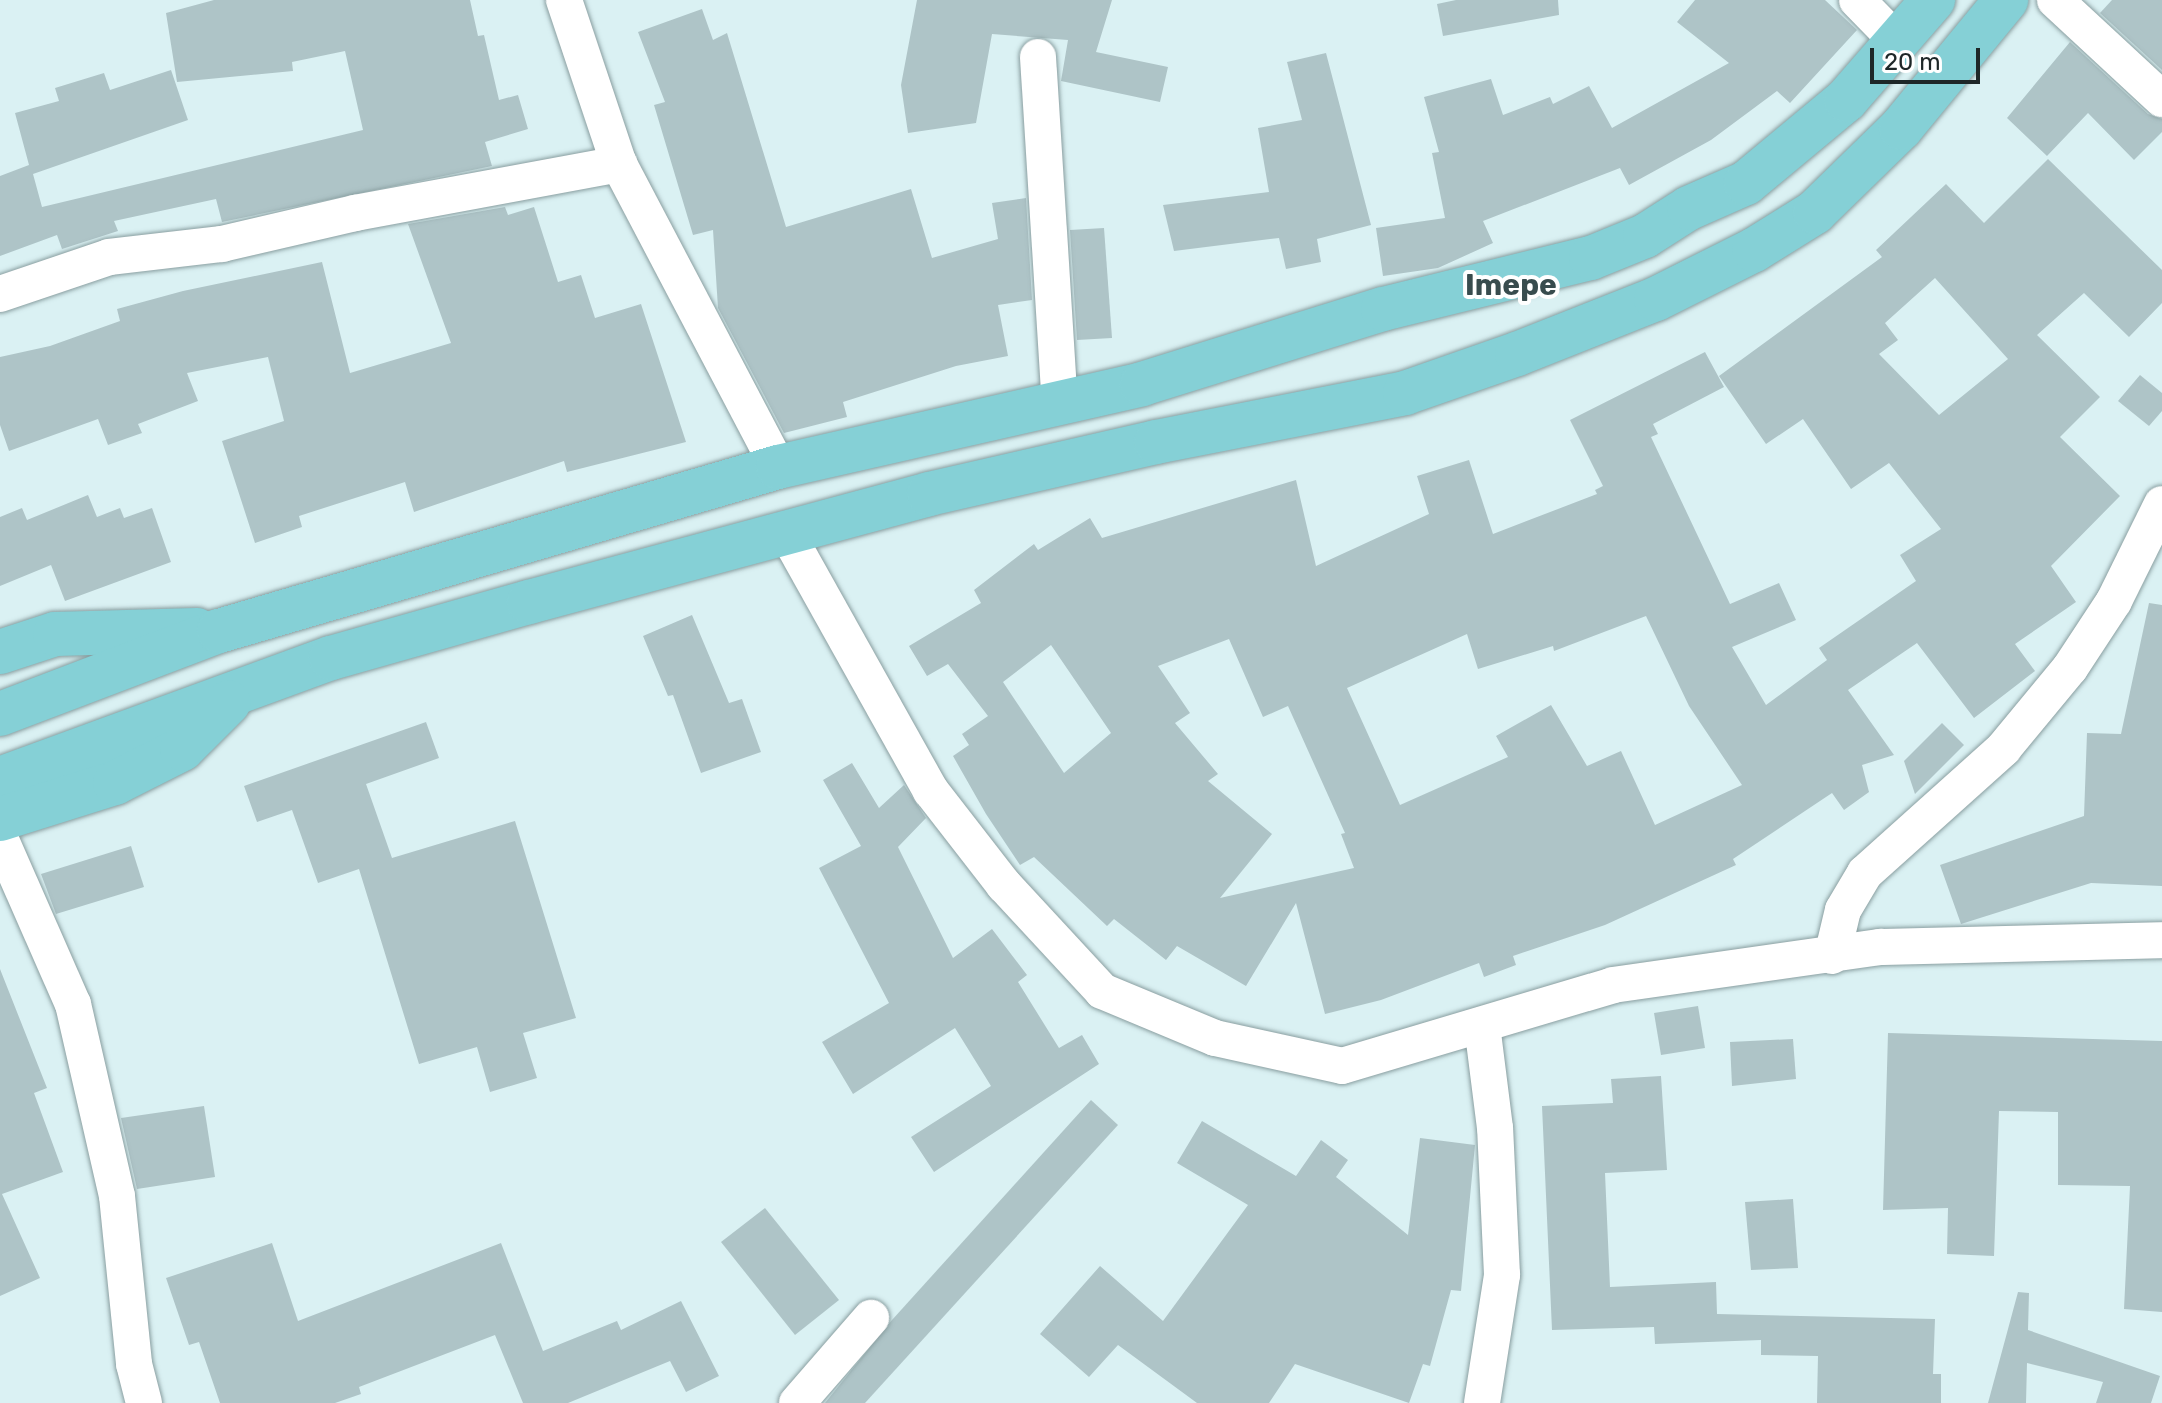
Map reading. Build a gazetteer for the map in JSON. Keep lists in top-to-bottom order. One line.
{"districts":["Imepe"],"scale_bar":"20 m"}
